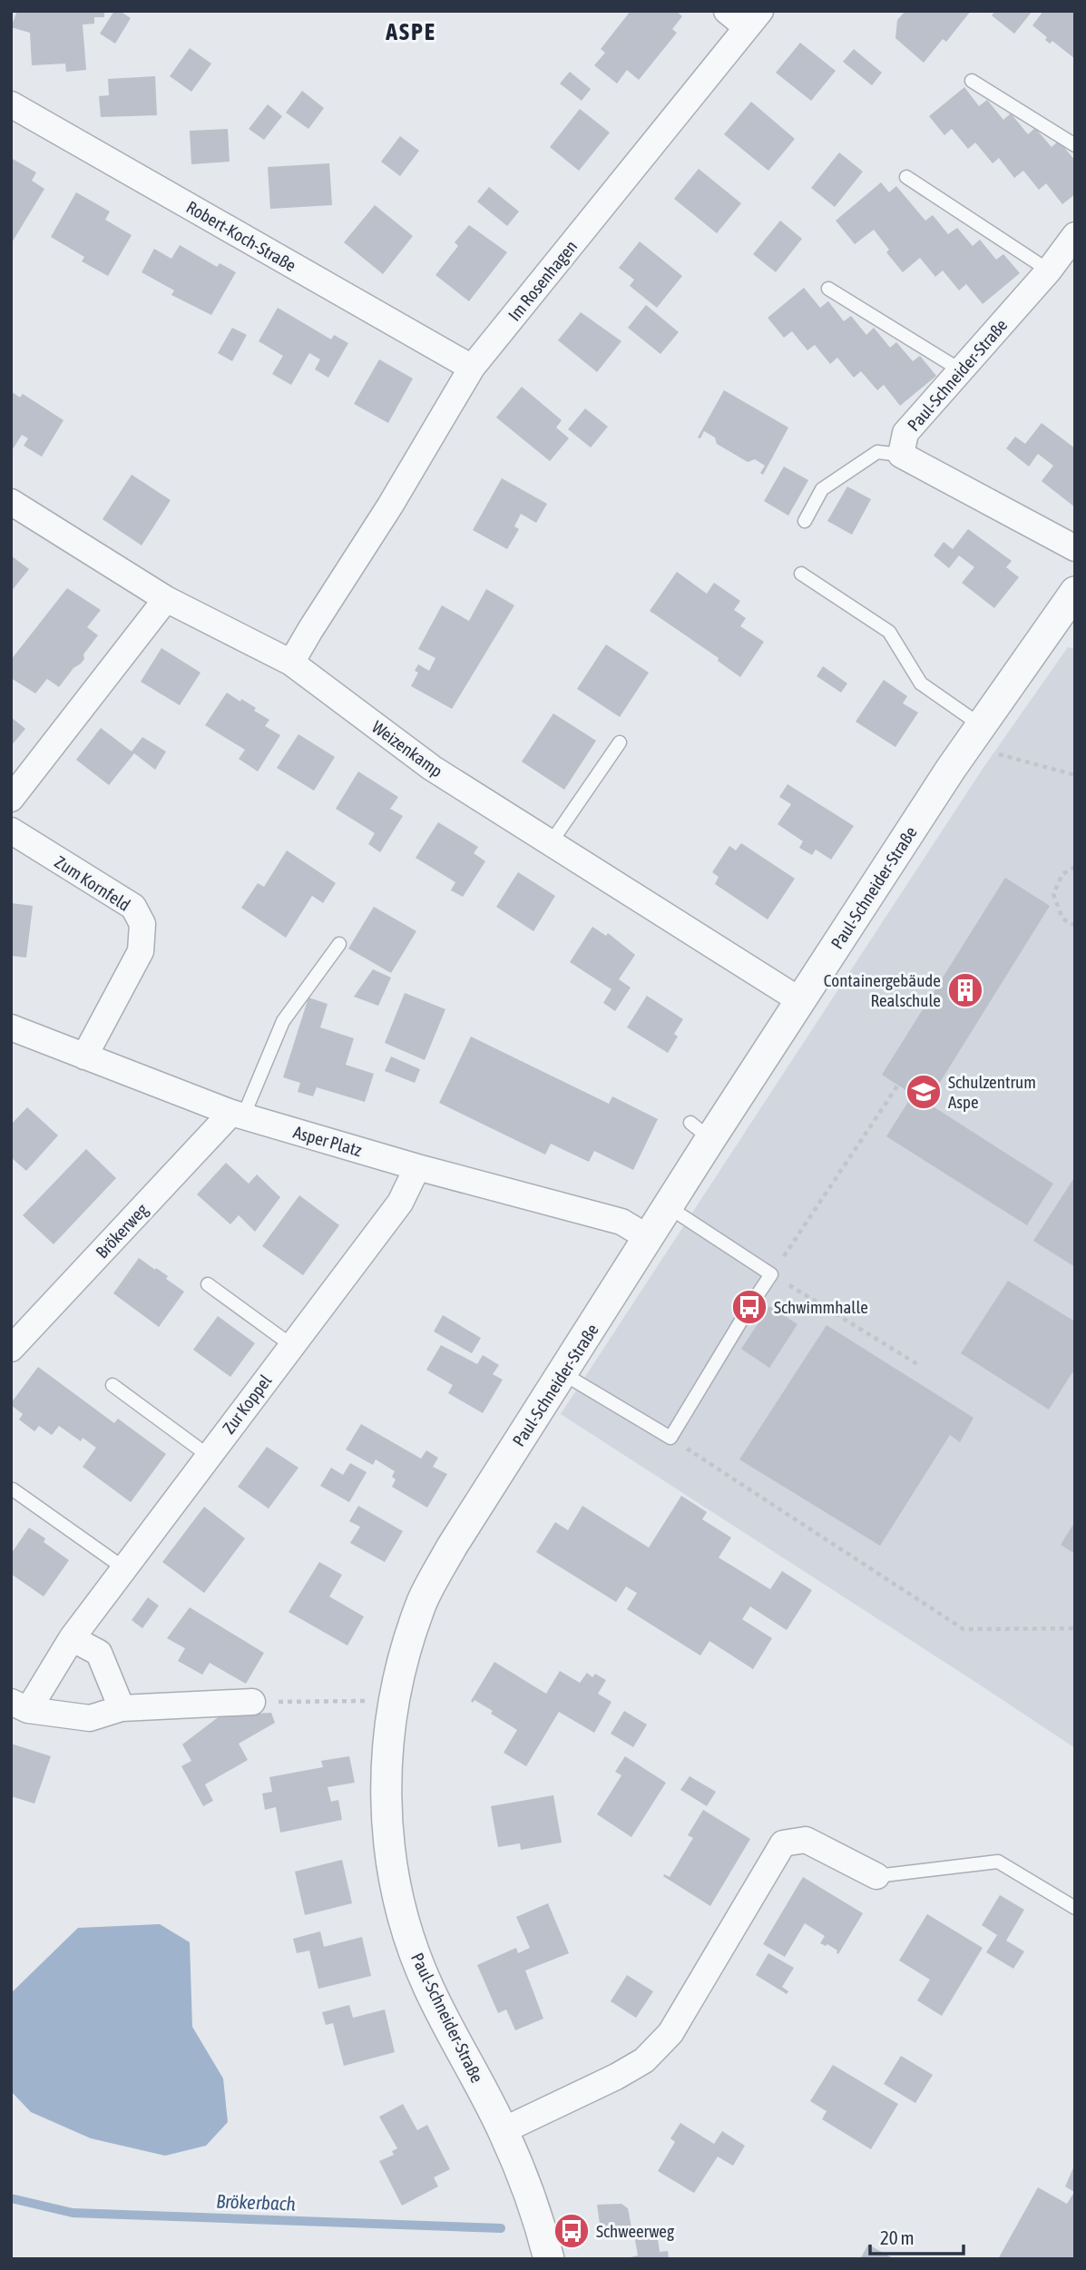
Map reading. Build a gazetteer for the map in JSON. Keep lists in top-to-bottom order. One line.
{"streets":{"street":["Robert-Koch-Straße","Im Rosenhagen","Paul-Schneider-Straße","Weizenkamp","Zum Kornfeld","Asper Platz","Brökerweg","Zur Koppel"]},"crossings":[["Robert-Koch-Straße","Im Rosenhagen"],["Im Rosenhagen","Weizenkamp"],["Paul-Schneider-Straße","Weizenkamp"],["Paul-Schneider-Straße","Asper Platz"],["Zum Kornfeld","Asper Platz"],["Asper Platz","Brökerweg"],["Asper Platz","Zur Koppel"]],"districts":["ASPE"],"water":["Brökerbach"],"places":{"building":["Containergebäude Realschule"],"school or university":["Schulzentrum Aspe"],"bus stop":["Schwimmhalle","Schweerweg"]},"scale_bar":"20 m"}
